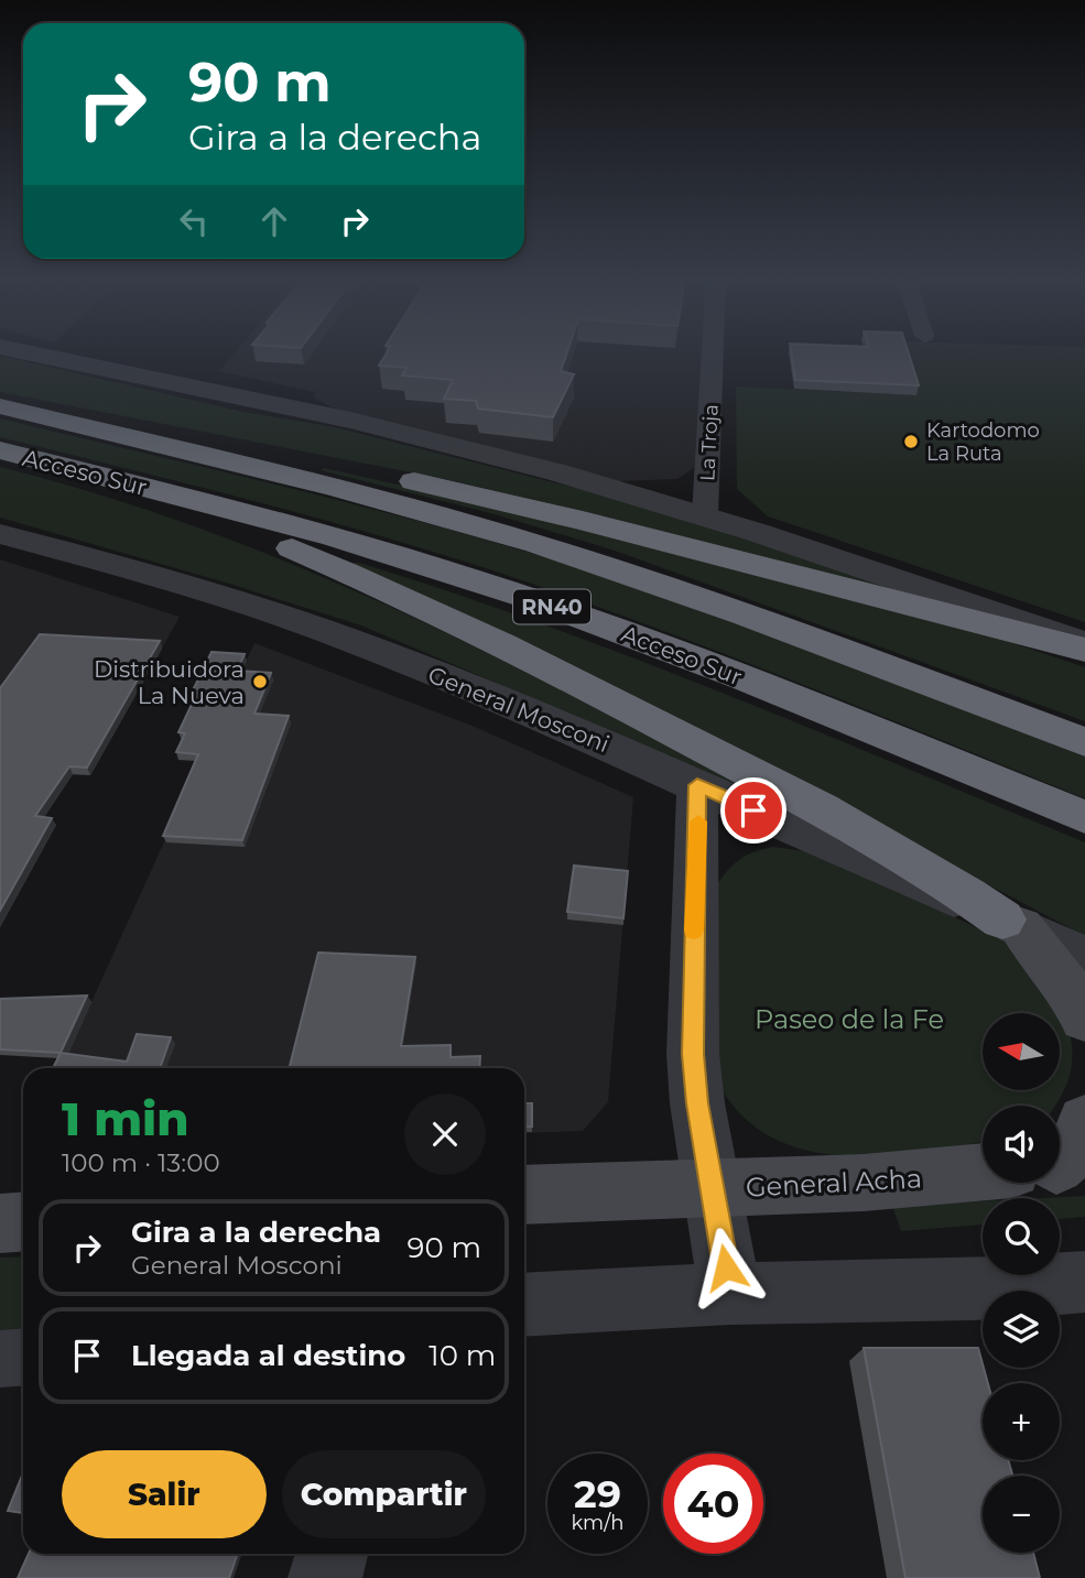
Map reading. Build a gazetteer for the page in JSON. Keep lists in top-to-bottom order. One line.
{"streets":{"highway":["Acceso Sur","RN40"],"main road":["General Acha"],"street":["La Troja","General Mosconi"]},"parks":["Paseo de la Fe"],"places":["Kartodomo La Ruta","Distribuidora La Nueva"],"north":"left","page":{"turn":["90 m","Gira a la derecha"],"map_buttons":["+","−"],"heading":["1 min","100 m · 13:00"],"list":[{"name":"Gira a la derecha","note":"General Mosconi","value":"90 m"},{"name":"Llegada al destino","value":"10 m"}],"buttons":["Salir","Compartir"],"speed":"29 km/h","limit":"40"}}
